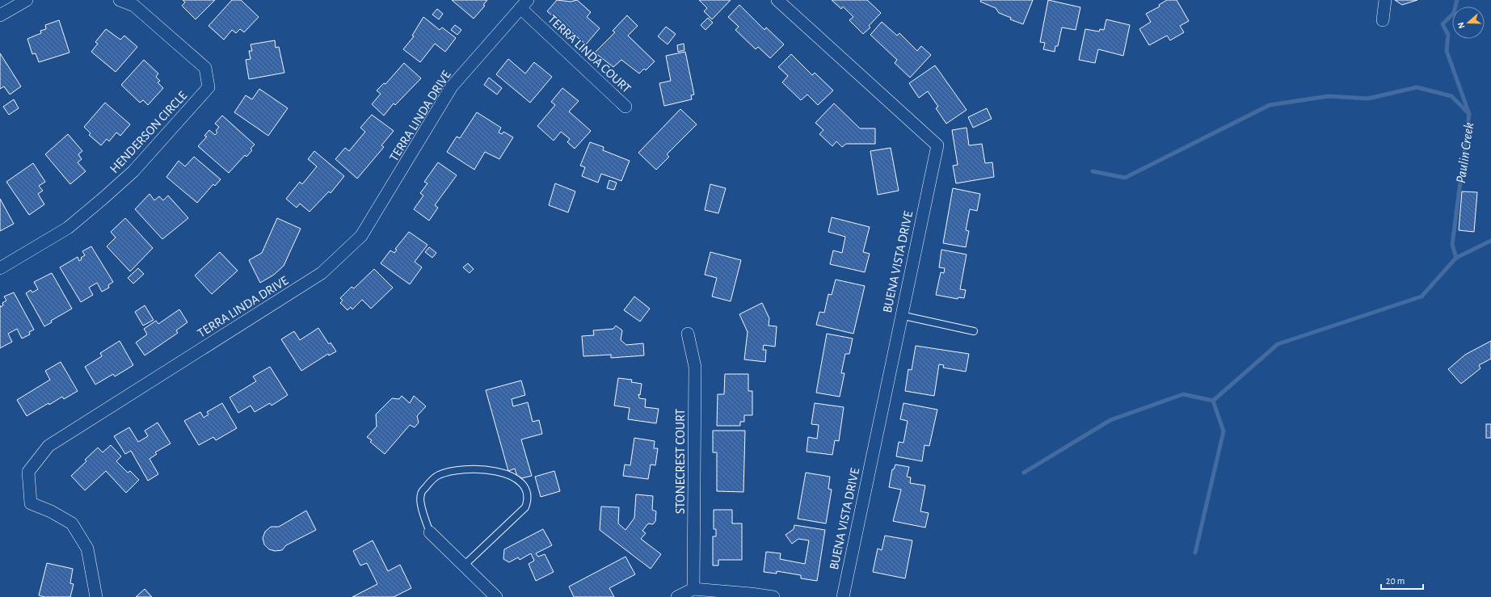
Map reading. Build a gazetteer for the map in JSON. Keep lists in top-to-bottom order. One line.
{"streets":{"street":["TERRA LINDA COURT","TERRA LINDA DRIVE","HENDERSON CIRCLE","BUENA VISTA DRIVE","STONECREST COURT"]},"crossings":[["TERRA LINDA COURT","TERRA LINDA DRIVE"]],"water":["Paulin Creek"],"scale_bar":"20 m","north":"left"}
